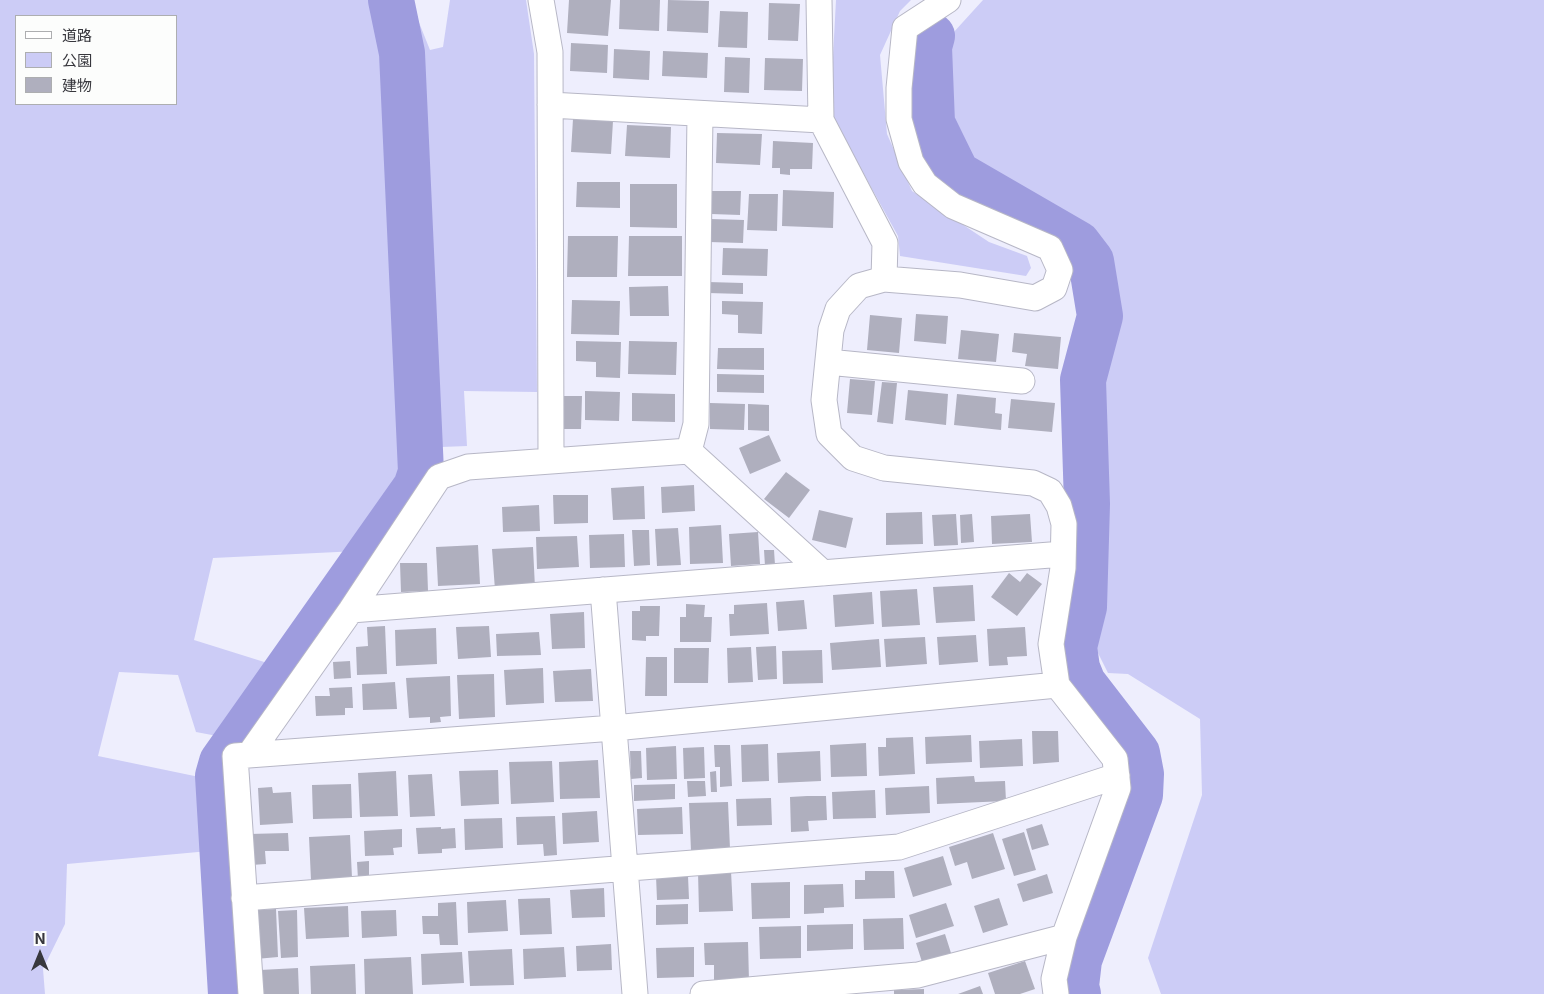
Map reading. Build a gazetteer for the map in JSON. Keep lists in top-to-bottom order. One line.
{"legend":["道路","公園","建物"],"north":"top"}
